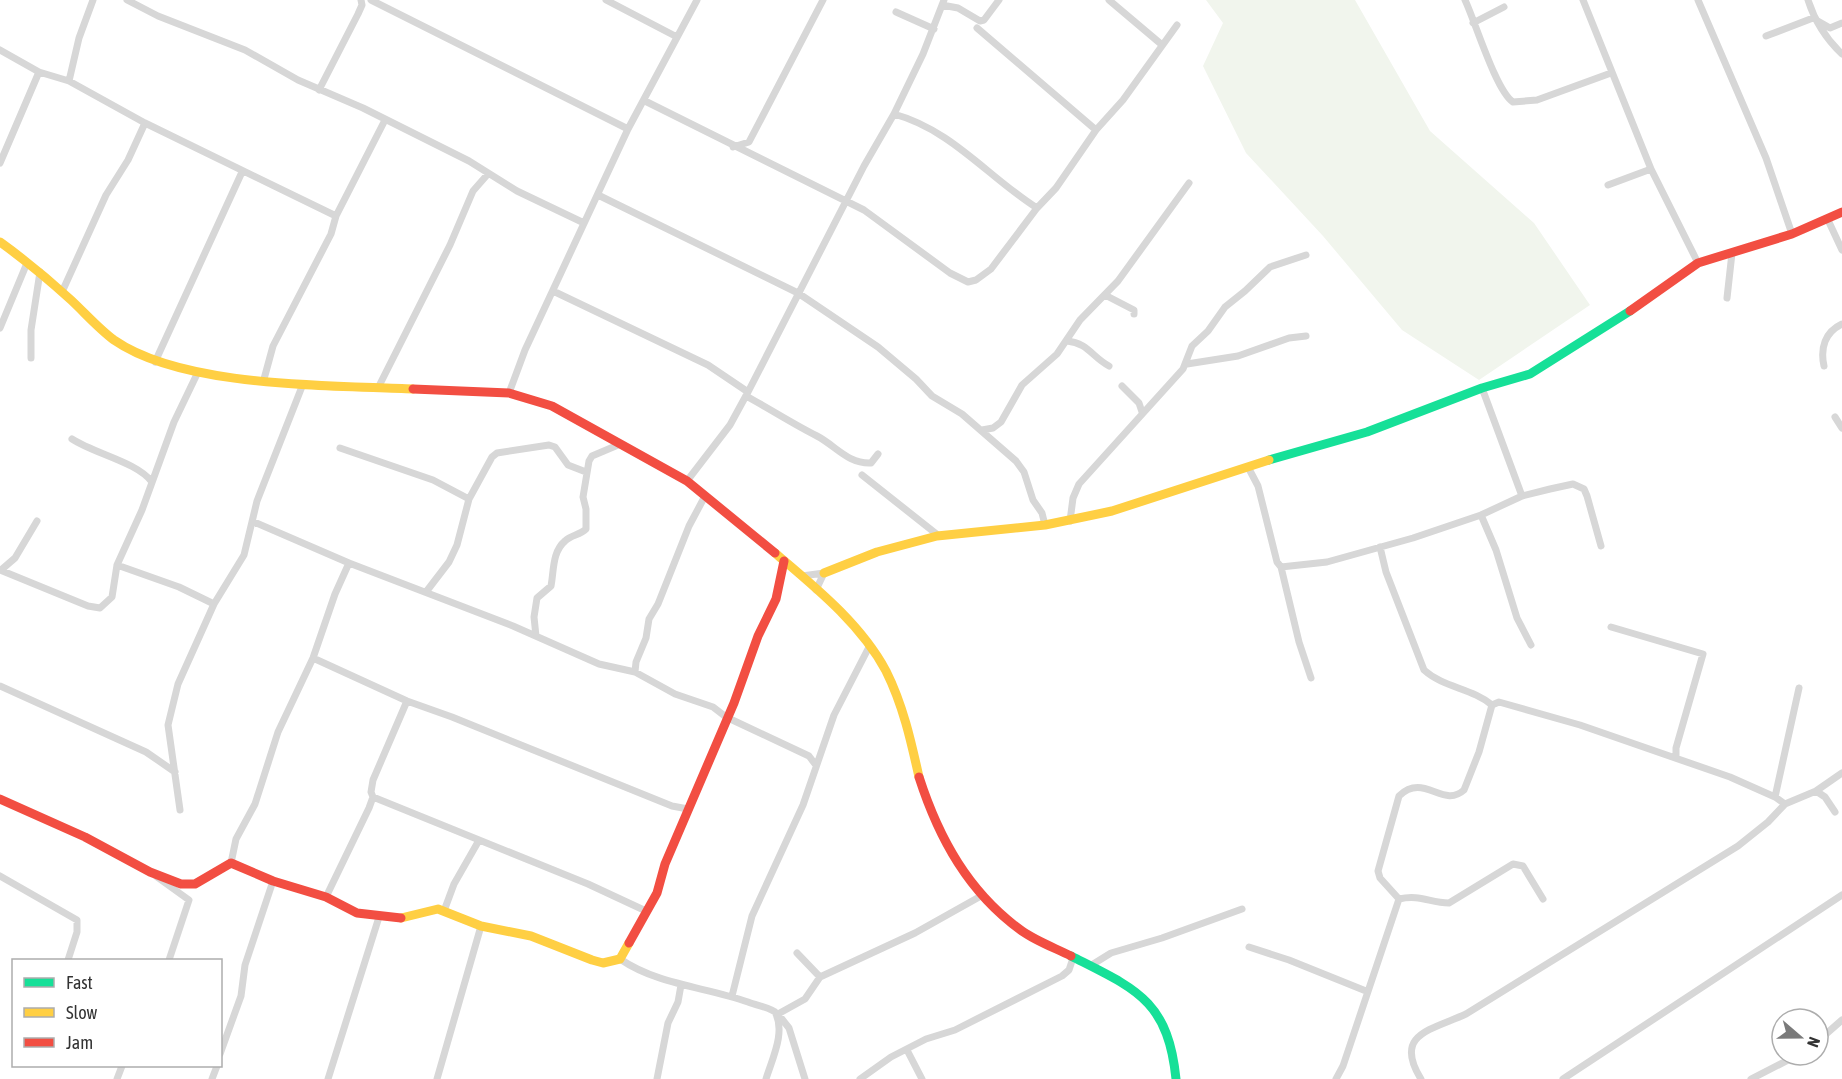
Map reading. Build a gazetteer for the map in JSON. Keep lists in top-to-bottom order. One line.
{"legend":["Fast","Slow","Jam"],"north":"right"}
